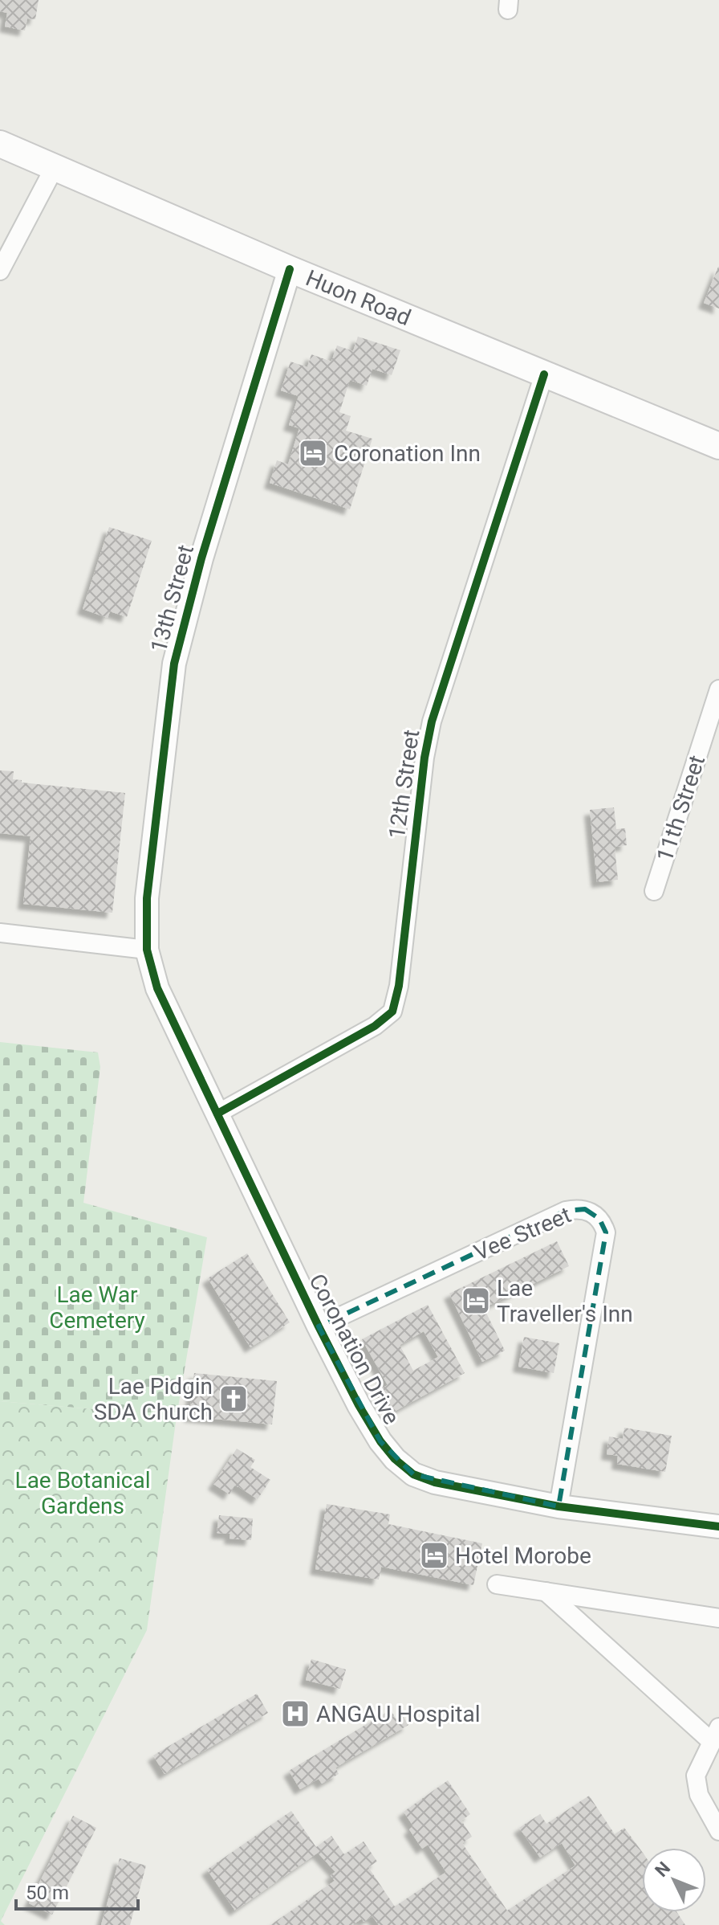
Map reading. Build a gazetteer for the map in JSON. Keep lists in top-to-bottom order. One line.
{"streets":{"main road":["Huon Road"],"street":["13th Street","12th Street","11th Street","Vee Street","Coronation Drive"]},"crossings":[["Huon Road","13th Street"],["Huon Road","12th Street"],["13th Street","Coronation Drive"],["12th Street","Coronation Drive"],["Vee Street","Coronation Drive"]],"parks":["Lae War Cemetery","Lae Botanical Gardens"],"places":{"hotel":["Coronation Inn","Lae Traveller's Inn","Hotel Morobe"],"church":["Lae Pidgin SDA Church"],"hospital":["ANGAU Hospital"]},"scale_bar":"50 m","north":"top left"}
